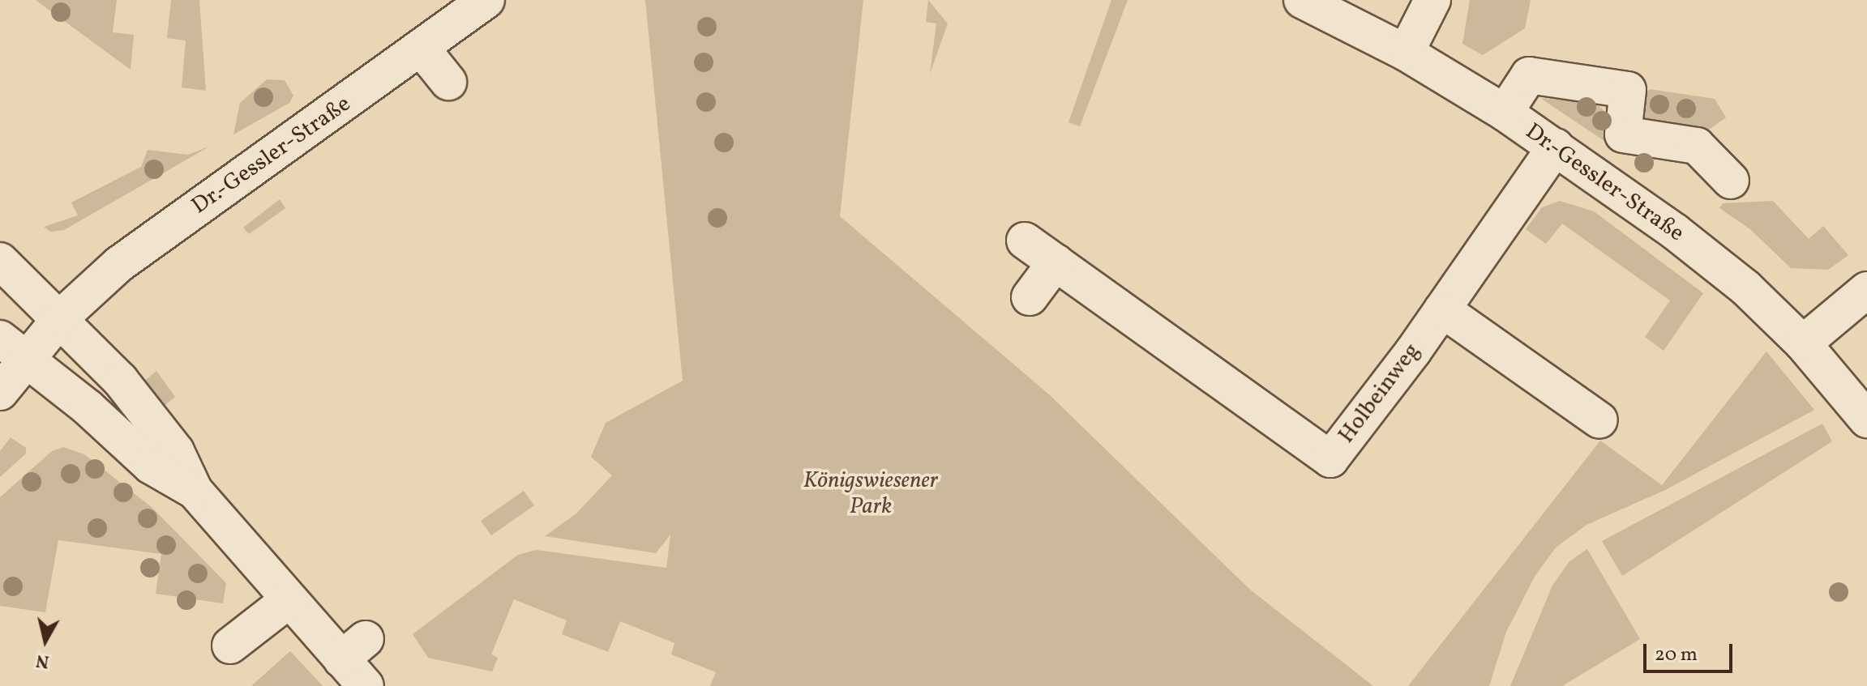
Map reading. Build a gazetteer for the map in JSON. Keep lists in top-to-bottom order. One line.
{"streets":{"street":["Dr.-Gessler-Straße","Holbeinweg"]},"crossings":[["Dr.-Gessler-Straße","Holbeinweg"]],"parks":["Königswiesener Park"],"scale_bar":"20 m","north":"bottom"}
